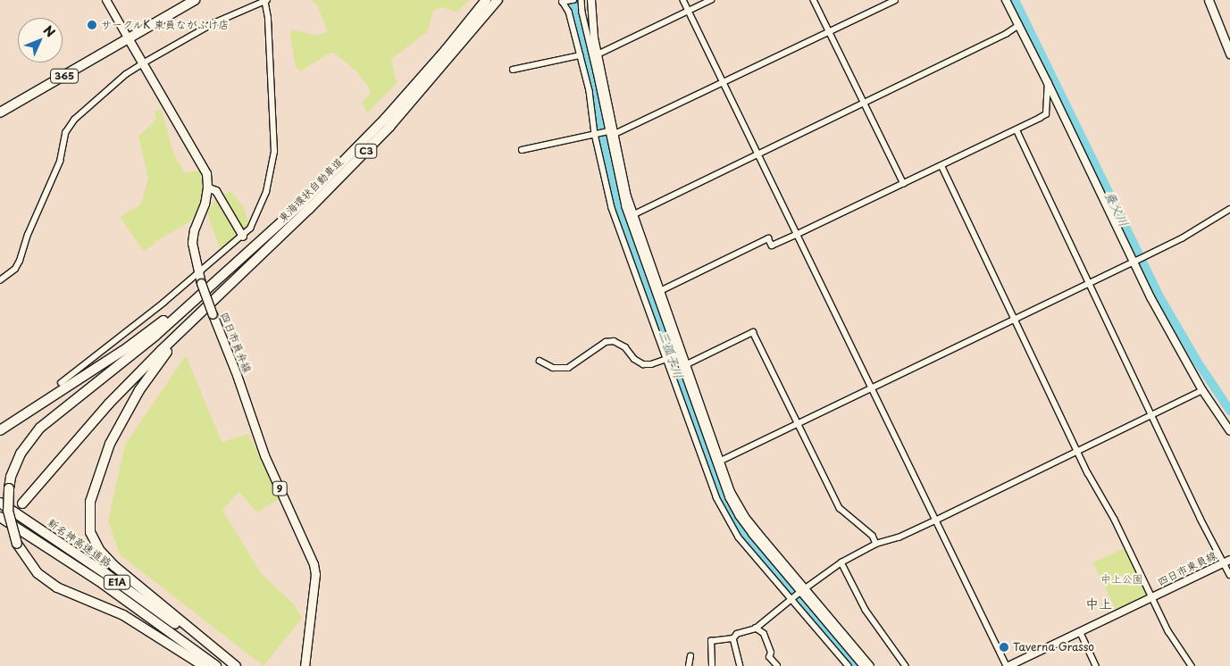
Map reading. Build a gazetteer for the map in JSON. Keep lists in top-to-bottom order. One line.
{"streets":{"highway":["365","C3","東海環状自動車道","新名神高速道路","E1A"],"main road":["四日市員弁線","9"],"street":["四日市東員線"]},"crossings":[["365","四日市員弁線"]],"districts":["中上"],"water":["養父川","三孤子川"],"parks":["中上公園"],"places":["サークルK 東員ながふけ店","Taverna Grasso"],"north":"top right"}
